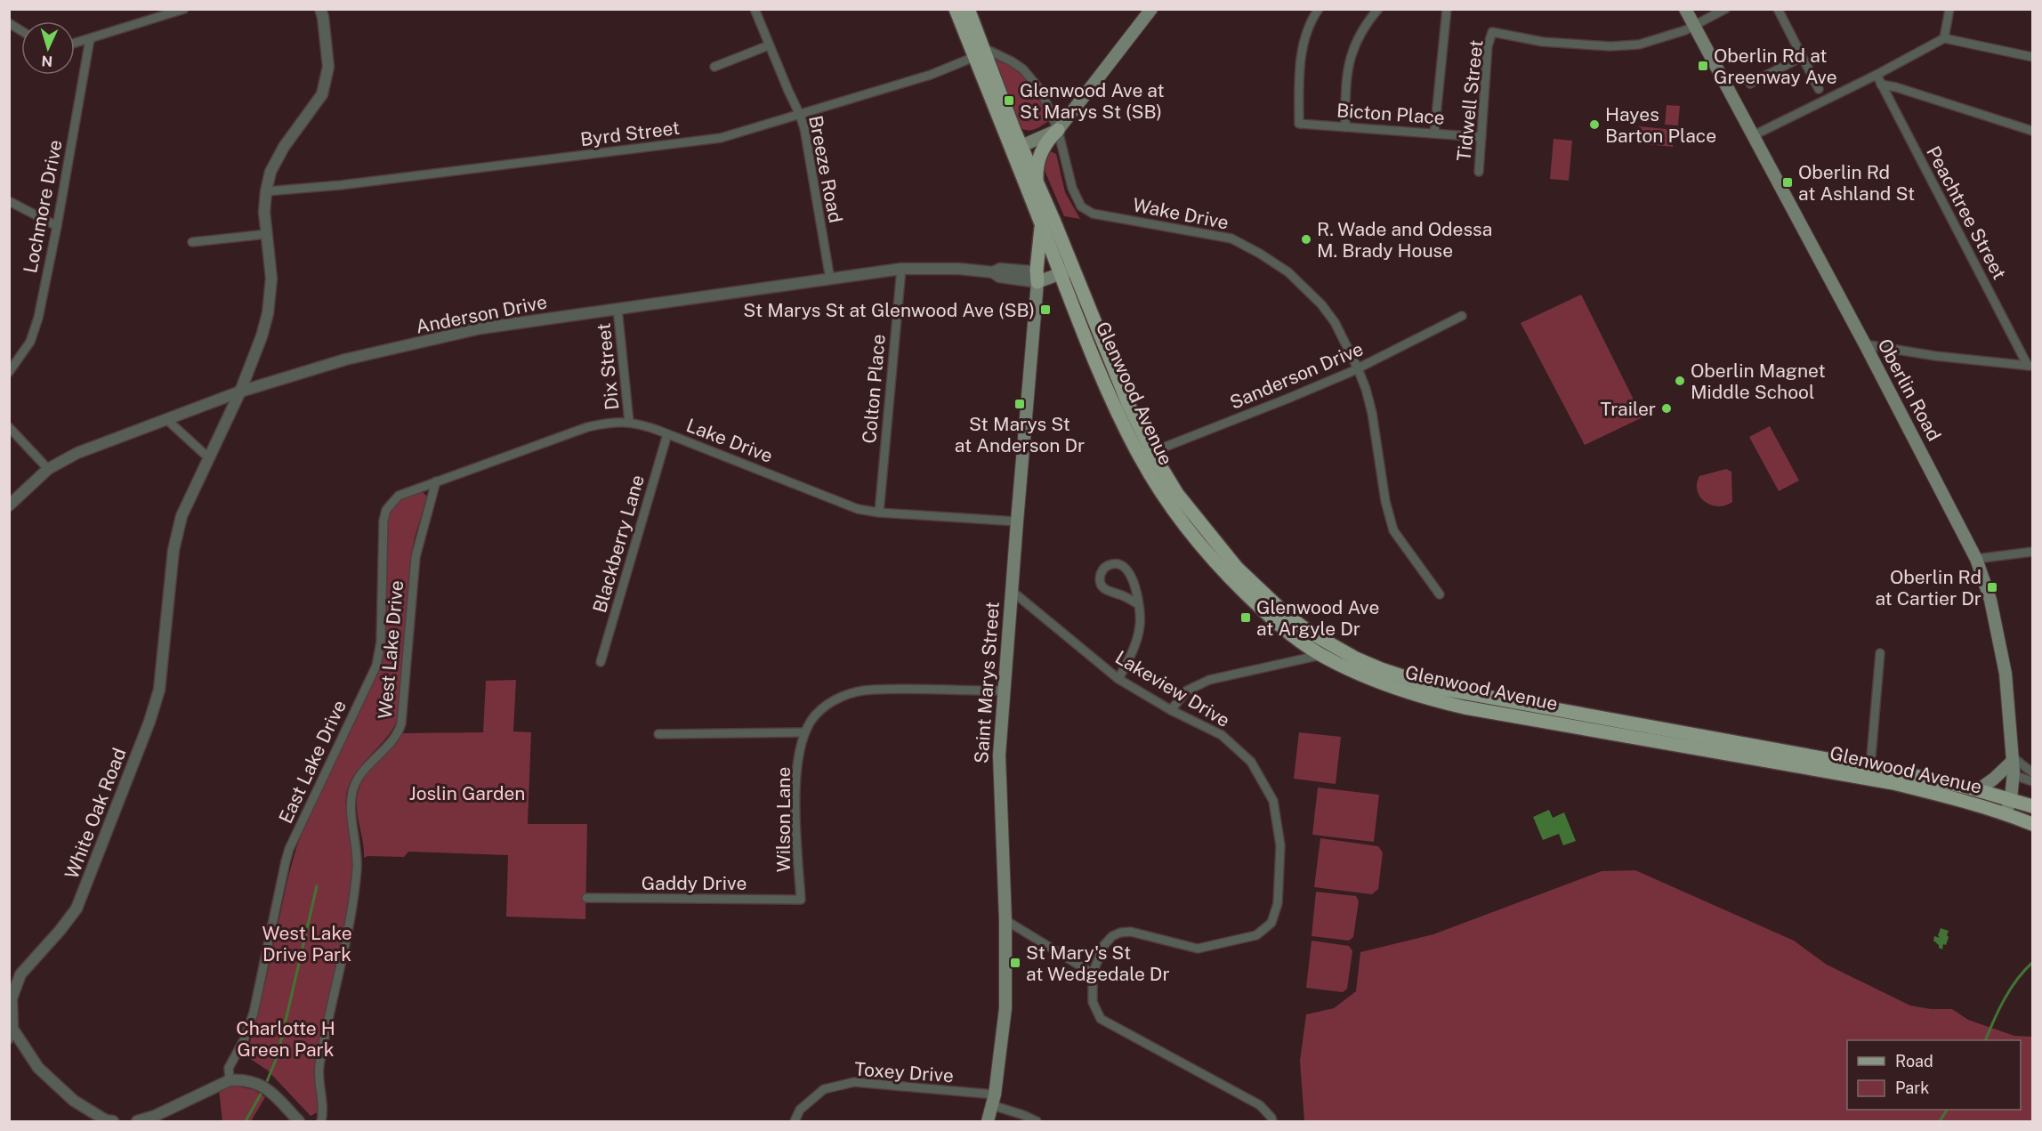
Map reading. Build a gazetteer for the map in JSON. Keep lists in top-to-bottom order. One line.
{"streets":{"main road":["Oberlin Road","Glenwood Avenue","Saint Marys Street"],"street":["Tidwell Street","Bicton Place","Byrd Street","Breeze Road","Lochmore Drive","Peachtree Street","Wake Drive","Anderson Drive","Dix Street","Sanderson Drive","Colton Place","Lake Drive","Blackberry Lane","West Lake Drive","Lakeview Drive","East Lake Drive","White Oak Road","Wilson Lane","Gaddy Drive","Toxey Drive"]},"crossings":[["Tidwell Street","Bicton Place"],["Tidwell Street","Oberlin Road"],["Byrd Street","Breeze Road"],["Byrd Street","Wake Drive"],["Byrd Street","Glenwood Avenue"],["Byrd Street","White Oak Road"],["Breeze Road","Anderson Drive"],["Wake Drive","Sanderson Drive"],["Wake Drive","Glenwood Avenue"],["Anderson Drive","Dix Street"],["Anderson Drive","Colton Place"],["Anderson Drive","Saint Marys Street"],["Anderson Drive","White Oak Road"],["Dix Street","Lake Drive"],["Sanderson Drive","Glenwood Avenue"],["Colton Place","Lake Drive"],["Oberlin Road","Glenwood Avenue"],["Lake Drive","Blackberry Lane"],["Lake Drive","West Lake Drive"],["Lake Drive","Saint Marys Street"],["Lake Drive","East Lake Drive"],["West Lake Drive","East Lake Drive"],["Saint Marys Street","Lakeview Drive"],["Saint Marys Street","Wilson Lane"],["Saint Marys Street","Toxey Drive"],["Wilson Lane","Gaddy Drive"]],"parks":["Joslin Garden","West Lake Drive Park","Charlotte H Green Park"],"places":{"transit":["Oberlin Rd at Greenway Ave","Glenwood Ave at St Marys St (SB)","Oberlin Rd at Ashland St","St Marys St at Glenwood Ave (SB)","St Marys St at Anderson Dr","Oberlin Rd at Cartier Dr","Glenwood Ave at Argyle Dr","St Mary's St at Wedgedale Dr"],"other":["Hayes Barton Place","R. Wade and Odessa M. Brady House","Oberlin Magnet Middle School","Trailer"]},"legend":["Road","Park"],"north":"bottom"}
